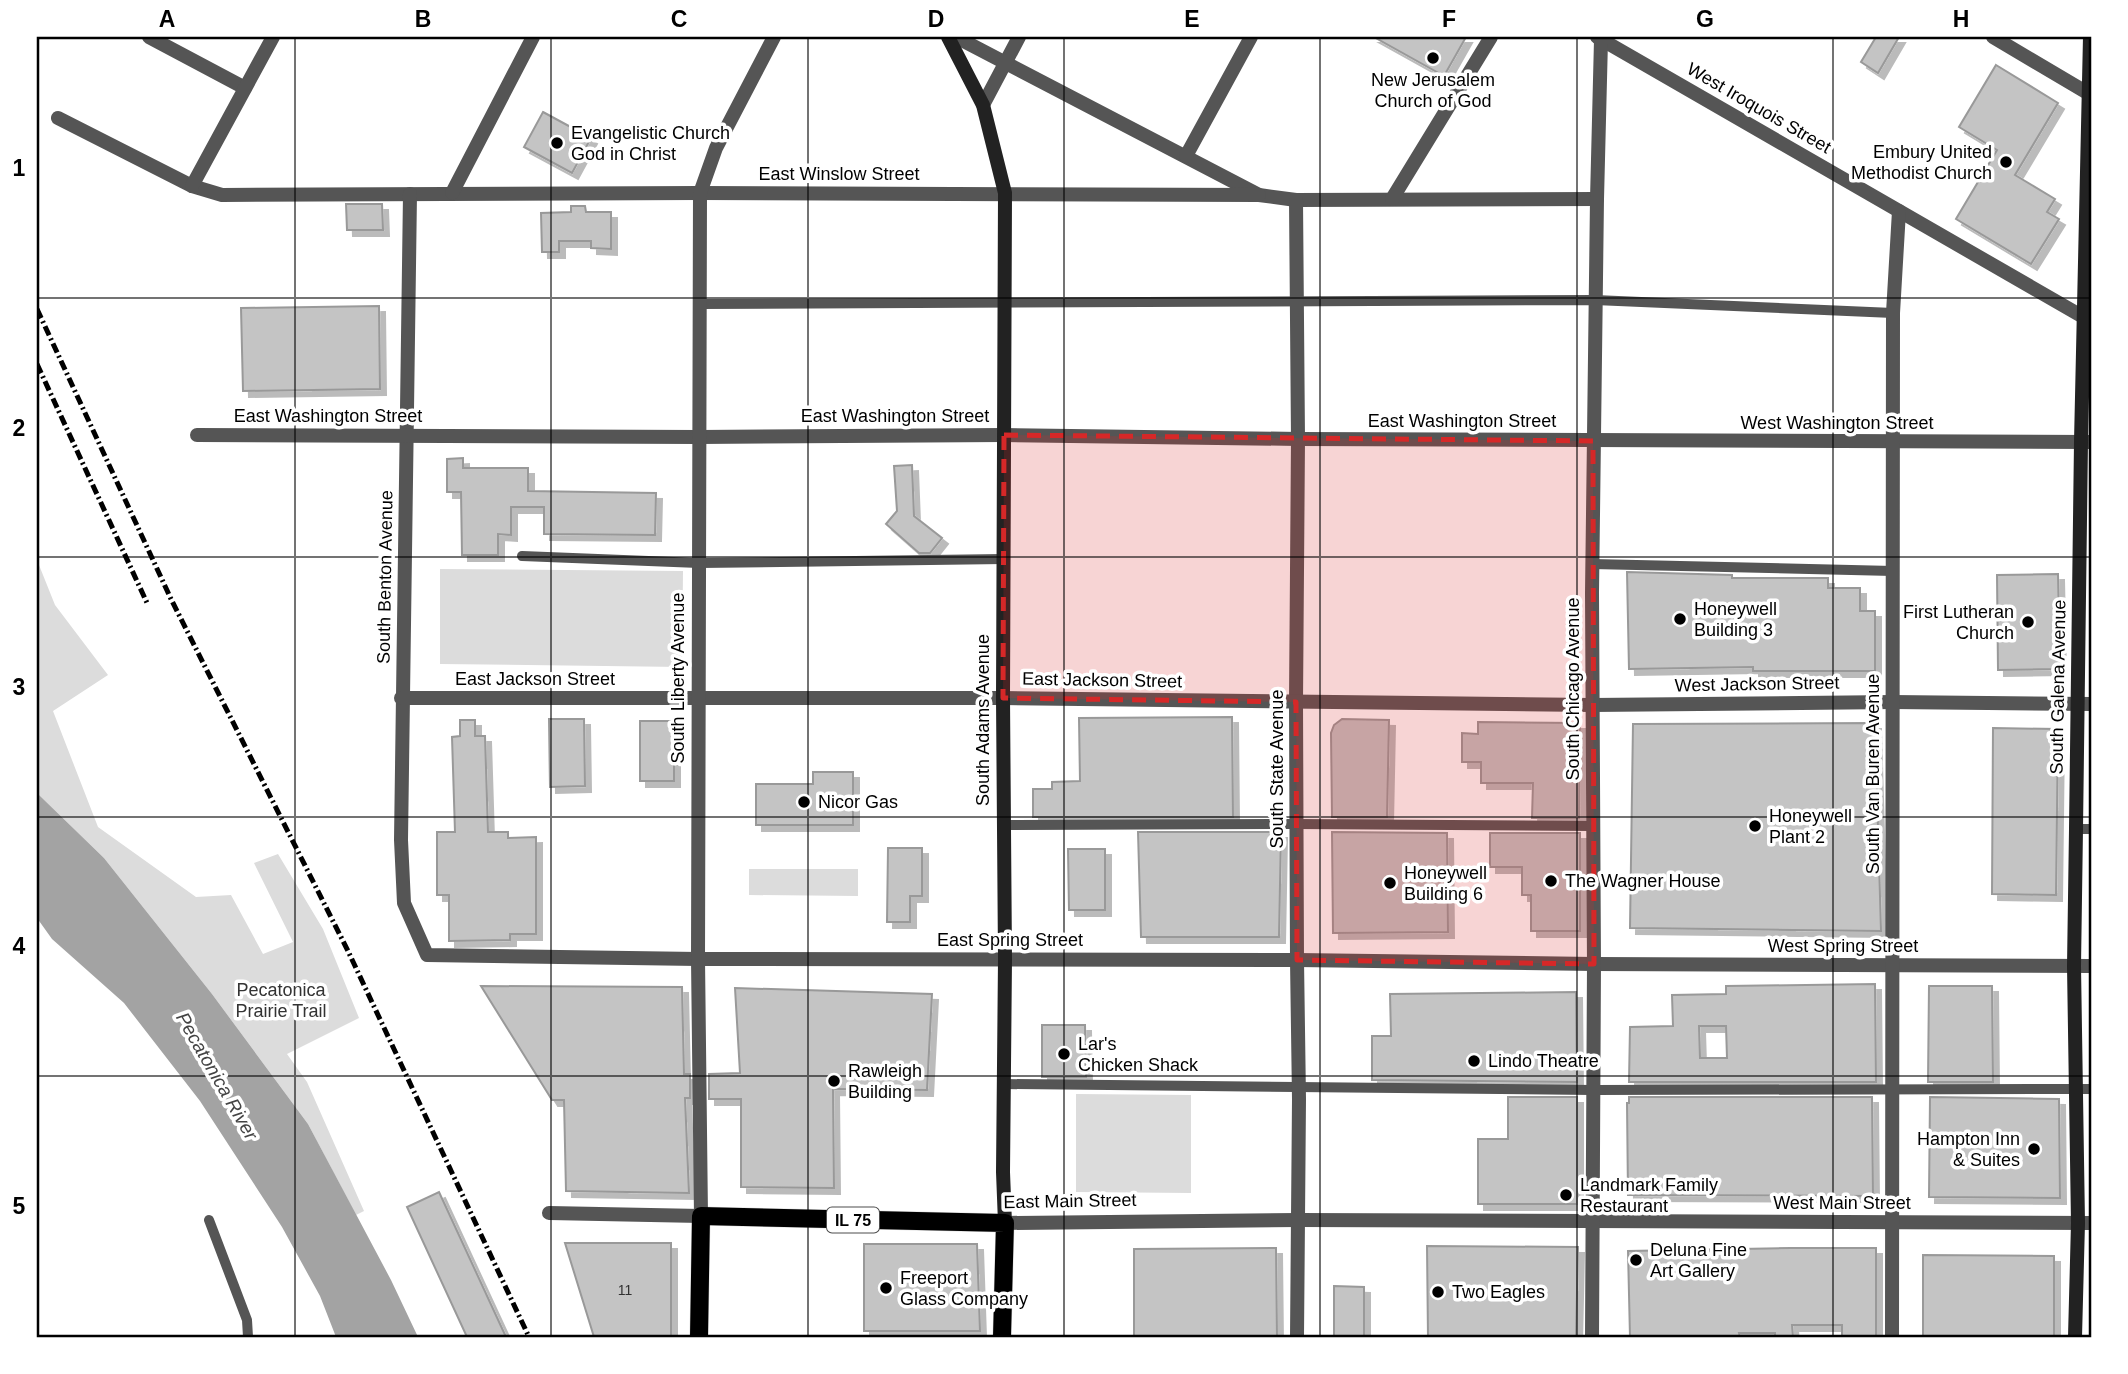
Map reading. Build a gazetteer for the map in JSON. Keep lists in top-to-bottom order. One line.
{"streets":{"main road":["South Liberty Avenue","South Galena Avenue","South Adams Avenue","East Main Street","IL 75"],"street":["West Iroquois Street","East Winslow Street","East Washington Street","West Washington Street","South Benton Avenue","East Jackson Street","West Jackson Street","South Chicago Avenue","South State Avenue","South Van Buren Avenue","East Spring Street","West Spring Street","West Main Street"]},"crossings":[["West Iroquois Street","South Galena Avenue"],["West Iroquois Street","South Chicago Avenue"],["West Iroquois Street","South Van Buren Avenue"],["East Winslow Street","South Benton Avenue"],["East Winslow Street","South Liberty Avenue"],["East Winslow Street","South Adams Avenue"],["East Washington Street","West Washington Street"],["East Washington Street","South Benton Avenue"],["East Washington Street","South Liberty Avenue"],["East Washington Street","South Chicago Avenue"],["East Washington Street","South Adams Avenue"],["East Washington Street","South State Avenue"],["West Washington Street","South Galena Avenue"],["West Washington Street","South Chicago Avenue"],["West Washington Street","South Van Buren Avenue"],["South Benton Avenue","East Jackson Street"],["South Benton Avenue","East Spring Street"],["South Liberty Avenue","East Jackson Street"],["South Liberty Avenue","East Spring Street"],["South Liberty Avenue","East Main Street"],["East Jackson Street","West Jackson Street"],["East Jackson Street","South Chicago Avenue"],["East Jackson Street","South Adams Avenue"],["East Jackson Street","South State Avenue"],["West Jackson Street","South Galena Avenue"],["West Jackson Street","South Chicago Avenue"],["West Jackson Street","South Van Buren Avenue"],["South Galena Avenue","West Spring Street"],["South Galena Avenue","West Main Street"],["South Chicago Avenue","East Spring Street"],["South Chicago Avenue","West Spring Street"],["South Chicago Avenue","East Main Street"],["South Chicago Avenue","West Main Street"],["South Adams Avenue","East Spring Street"],["South Adams Avenue","East Main Street"],["South State Avenue","East Spring Street"],["South State Avenue","East Main Street"],["South Van Buren Avenue","West Spring Street"],["South Van Buren Avenue","West Main Street"],["East Spring Street","West Spring Street"],["East Main Street","West Main Street"]],"water":["Pecatonica River"],"parks":["Pecatonica Prairie Trail"],"places":["New Jerusalem Church of God","Evangelistic Church God in Christ","Embury United Methodist Church","Honeywell Building 3","First Lutheran Church","Nicor Gas","Honeywell Plant 2","The Wagner House","Honeywell Building 6","Lar's Chicken Shack","Lindo Theatre","Rawleigh Building","Hampton Inn & Suites","Landmark Family Restaurant","Deluna Fine Art Gallery","Freeport Glass Company","Two Eagles"],"house_numbers":["11"],"grid":{"columns":["A","B","C","D","E","F","G","H"],"rows":["1","2","3","4","5"]}}
